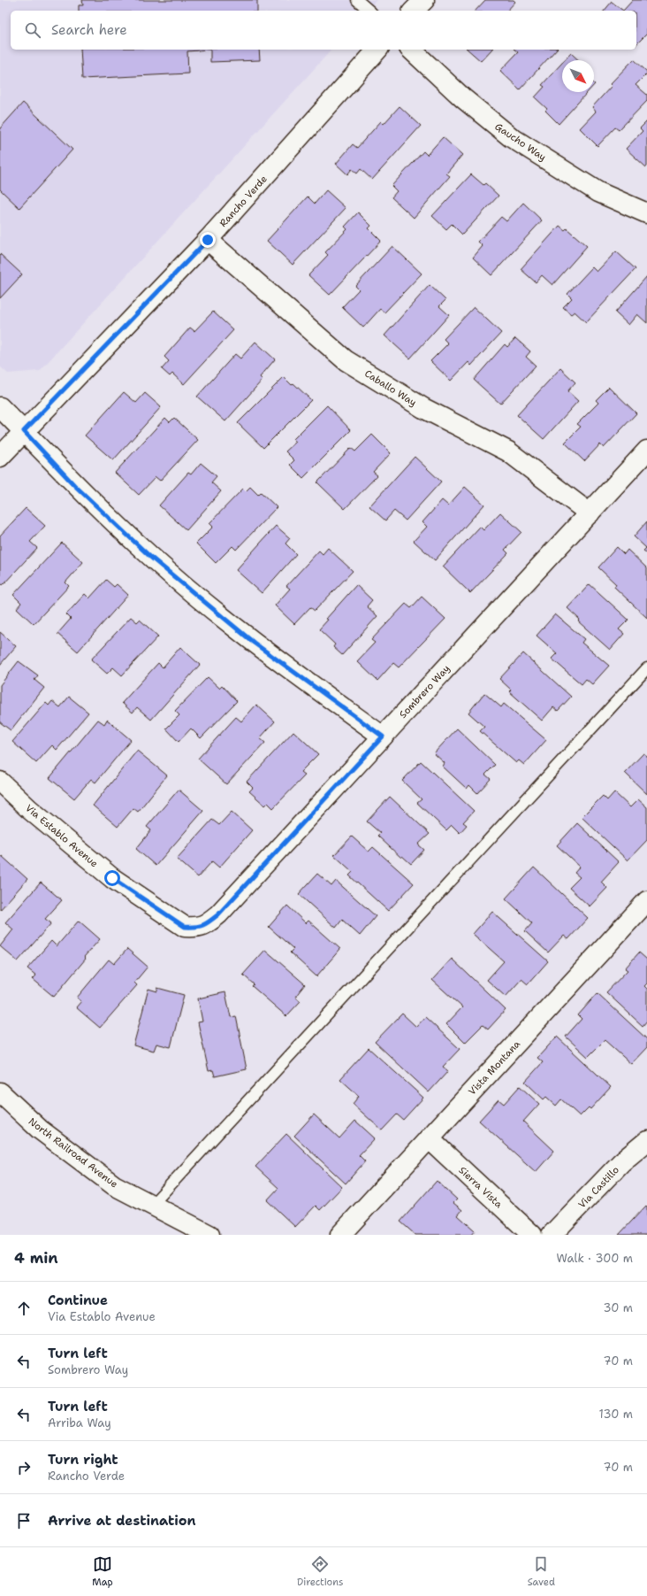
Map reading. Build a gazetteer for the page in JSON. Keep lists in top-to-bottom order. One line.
{"streets":{"street":["Gaucho Way","Rancho Verde","Caballo Way","Sombrero Way","Via Establo Avenue","Vista Montana","North Railroad Avenue","Sierra Vista","Via Castillo"]},"crossings":[["Rancho Verde","Caballo Way"],["Caballo Way","Sombrero Way"],["Sombrero Way","Via Establo Avenue"],["Vista Montana","Sierra Vista"]],"north":"bottom right","page":{"search":"Search here","heading":["4 min","Walk · 300 m"],"list":[["Continue","Via Establo Avenue","30 m"],["Turn left","Sombrero Way","70 m"],["Turn left","Arriba Way","130 m"],["Turn right","Rancho Verde","70 m"],"Arrive at destination"],"nav":["Map","Directions","Saved"]}}
